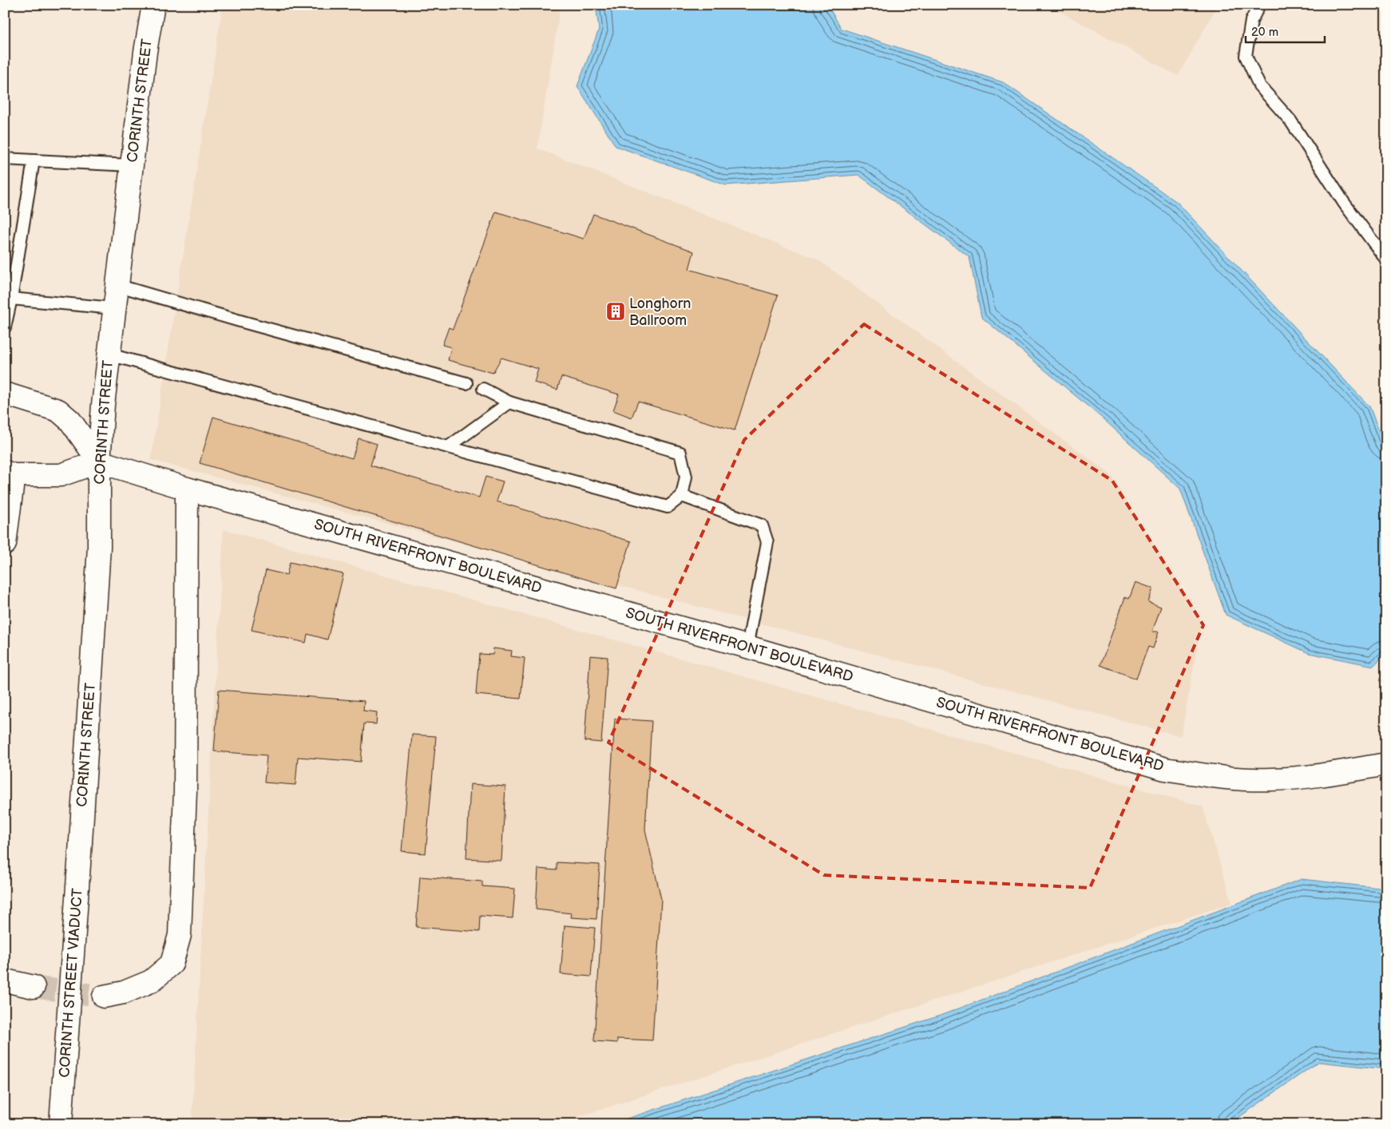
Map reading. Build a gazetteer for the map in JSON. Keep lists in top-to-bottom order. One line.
{"streets":{"street":["CORINTH STREET","SOUTH RIVERFRONT BOULEVARD","CORINTH STREET VIADUCT"]},"crossings":[["CORINTH STREET","SOUTH RIVERFRONT BOULEVARD"],["CORINTH STREET","CORINTH STREET VIADUCT"]],"places":{"building":["Longhorn Ballroom"]},"scale_bar":"20 m"}
